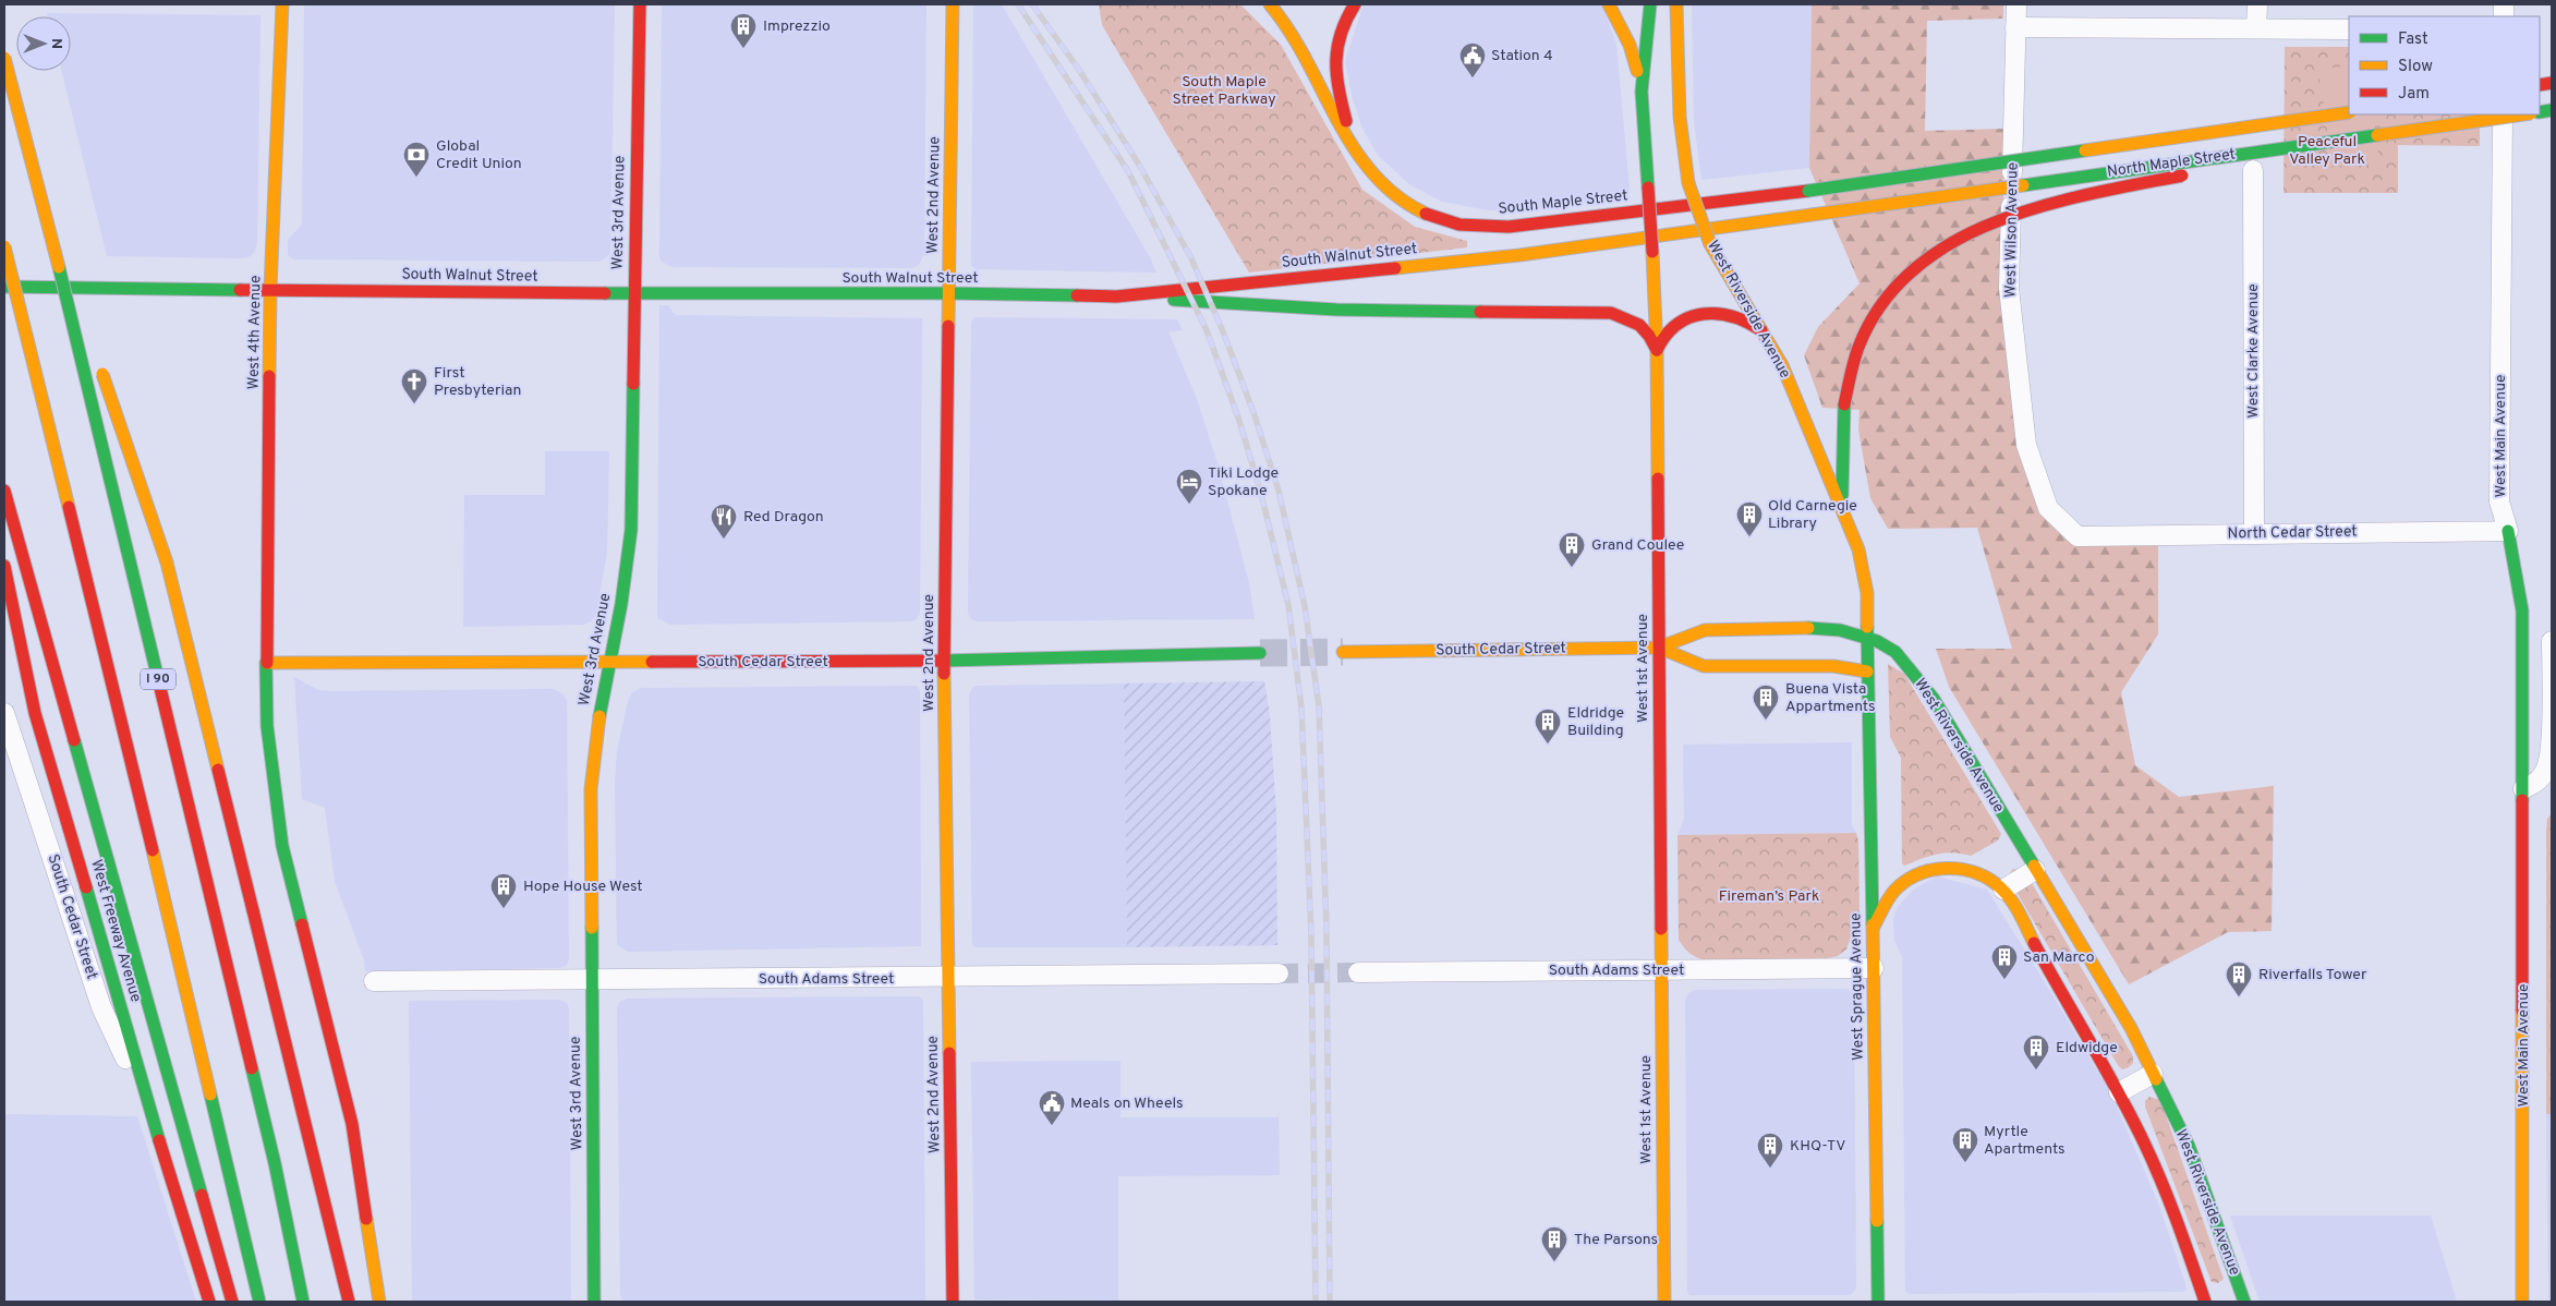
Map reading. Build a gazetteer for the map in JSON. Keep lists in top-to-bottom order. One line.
{"streets":{"main road":["North Maple Street","West 2nd Avenue","South Maple Street","West 3rd Avenue","South Walnut Street","West Riverside Avenue","West 4th Avenue","West Main Avenue","South Cedar Street","West 1st Avenue","I 90","West Freeway Avenue","West Sprague Avenue"],"street":["West Wilson Avenue","West Clarke Avenue","North Cedar Street","South Adams Street"]},"crossings":[["North Maple Street","South Maple Street"],["North Maple Street","South Walnut Street"],["West 2nd Avenue","South Walnut Street"],["West 2nd Avenue","South Cedar Street"],["West 2nd Avenue","South Adams Street"],["West 3rd Avenue","South Walnut Street"],["West 3rd Avenue","South Cedar Street"],["West 3rd Avenue","South Adams Street"],["West Wilson Avenue","North Cedar Street"],["South Walnut Street","West 4th Avenue"],["West Riverside Avenue","South Cedar Street"],["West Riverside Avenue","West Sprague Avenue"],["West 4th Avenue","South Cedar Street"],["West Clarke Avenue","North Cedar Street"],["West Main Avenue","North Cedar Street"],["South Cedar Street","West 1st Avenue"],["South Cedar Street","West Freeway Avenue"],["South Cedar Street","West Sprague Avenue"],["West 1st Avenue","South Adams Street"],["South Adams Street","West Sprague Avenue"]],"parks":["South Maple Street Parkway","Peaceful Valley Park","Fireman’s Park"],"places":{"building":["Imprezzio","Old Carnegie Library","Grand Coulee","Buena Vista Appartments","Eldridge Building","Hope House West","San Marco","Riverfalls Tower","Eldwidge","Myrtle Apartments","KHQ-TV","The Parsons"],"public building":["Station 4","Meals on Wheels"],"bank":["Global Credit Union"],"church":["First Presbyterian"],"hotel":["Tiki Lodge Spokane"],"restaurant":["Red Dragon"]},"legend":["Fast","Slow","Jam"],"north":"right"}
